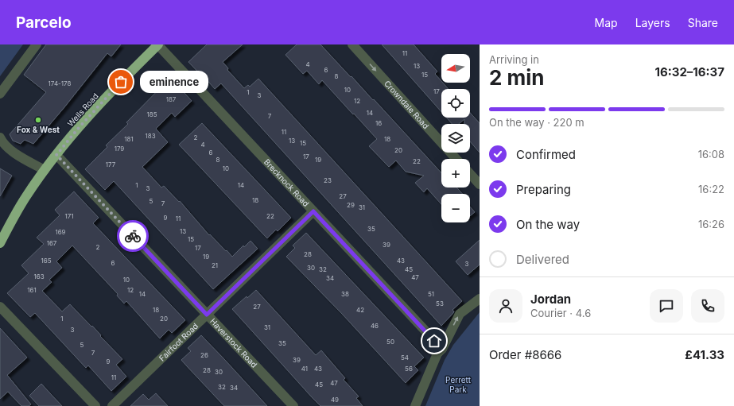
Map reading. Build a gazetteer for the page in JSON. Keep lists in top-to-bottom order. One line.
{"streets":{"highway":["Wells Road"],"street":["Crowndale Road","Brecknock Road","Fairfoot Road","Haverstock Road"]},"crossings":[["Wells Road","Brecknock Road"],["Wells Road","Haverstock Road"],["Brecknock Road","Fairfoot Road"],["Fairfoot Road","Haverstock Road"]],"one_way":["Crowndale Road"],"parks":["Perrett Park"],"places":["eminence","Fox & West"],"house_numbers":["11","4","13","6","15","8","174-178","10","17","1","3","187","12","14","185","7","16","11","183","2","181","18","13","15","4","179","20","6","17","8","19","22","177","10","23","1","14","3","27","18","5","7","29","31","171","22","9","11","35","13","169","15","167","39","2","17","28","19","165","43","6","3","21","30","32","45","163","47","34","10","161","12","14","38","51","53","27","18","42","1","20","46","31","3","50","35","5","7","26","54","39","9","41","43","56","28","30","11","47","45","32","34","49"],"north":"left","page":{"header":"Parcelo","nav":["Map","Layers","Share"],"heading":["2 min","Arriving in","16:32–16:37"],"panel":["Jordan","Courier · 4.6","Order #8666","£41.33"],"map_buttons":["+","−"],"bubble":"eminence","bar":"On the way · 220 m","list":[["Confirmed","16:08"],["Preparing","16:22"],["On the way","16:26"],"Delivered"]}}
